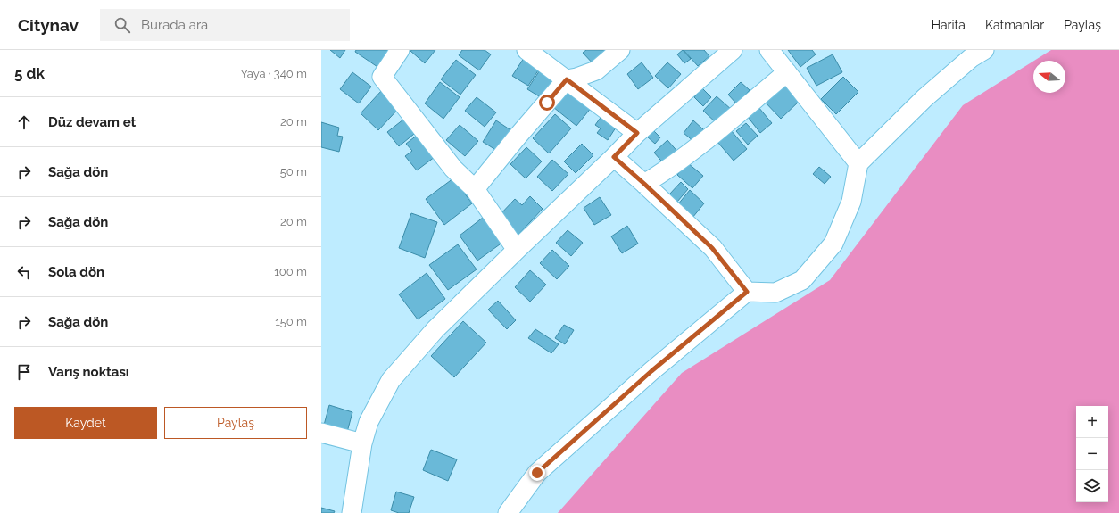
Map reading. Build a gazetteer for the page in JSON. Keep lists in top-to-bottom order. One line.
{"north":"left","page":{"header":"Citynav","search":"Burada ara","nav":["Harita","Katmanlar","Paylaş"],"heading":["5 dk","Yaya · 340 m"],"list":[["Düz devam et","20 m"],["Sağa dön","50 m"],["Sağa dön","20 m"],["Sola dön","100 m"],["Sağa dön","150 m"],"Varış noktası"],"buttons":["Kaydet","Paylaş"],"map_buttons":["+","−"]}}
